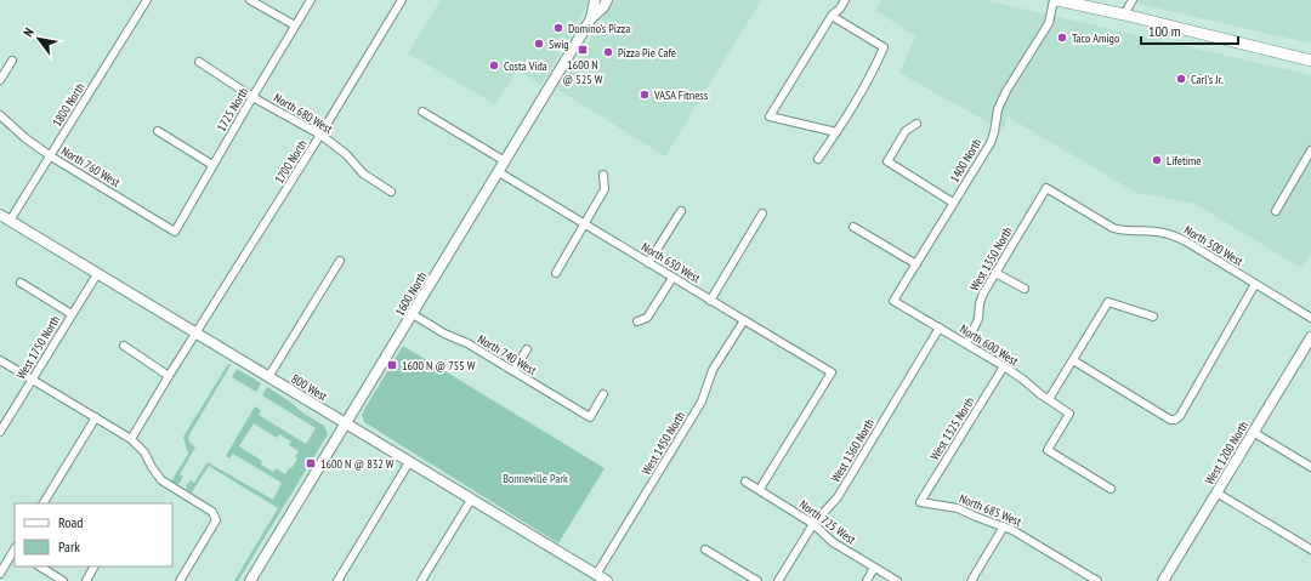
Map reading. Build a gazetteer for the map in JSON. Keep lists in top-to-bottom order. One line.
{"streets":{"street":["1800 North","1725 North","North 680 West","1400 North","1700 North","North 760 West","North 500 West","West 1350 North","North 650 West","1600 North","North 600 West","West 1750 North","North 740 West","800 West","West 1325 North","West 1450 North","West 1360 North","West 1200 North","North 685 West","North 725 West"]},"crossings":[["1800 North","North 760 West"],["1800 North","800 West"],["1725 North","North 680 West"],["1725 North","North 760 West"],["North 680 West","1700 North"],["1400 North","North 600 West"],["1700 North","800 West"],["North 500 West","West 1350 North"],["West 1350 North","North 600 West"],["North 650 West","1600 North"],["North 650 West","West 1450 North"],["North 650 West","North 725 West"],["1600 North","North 740 West"],["1600 North","800 West"],["North 600 West","West 1325 North"],["North 600 West","West 1360 North"],["West 1750 North","800 West"],["800 West","West 1450 North"],["West 1325 North","North 685 West"],["West 1360 North","North 725 West"]],"parks":["Bonneville Park"],"places":{"other":["Domino's Pizza","Taco Amigo","Swig","Pizza Pie Cafe","Costa Vida","Carl's Jr.","VASA Fitness","Lifetime"],"transit":["1600 N @ 525 W","1600 N @ 755 W","1600 N @ 832 W"]},"legend":["Road","Park"],"scale_bar":"100 m","north":"top left"}
